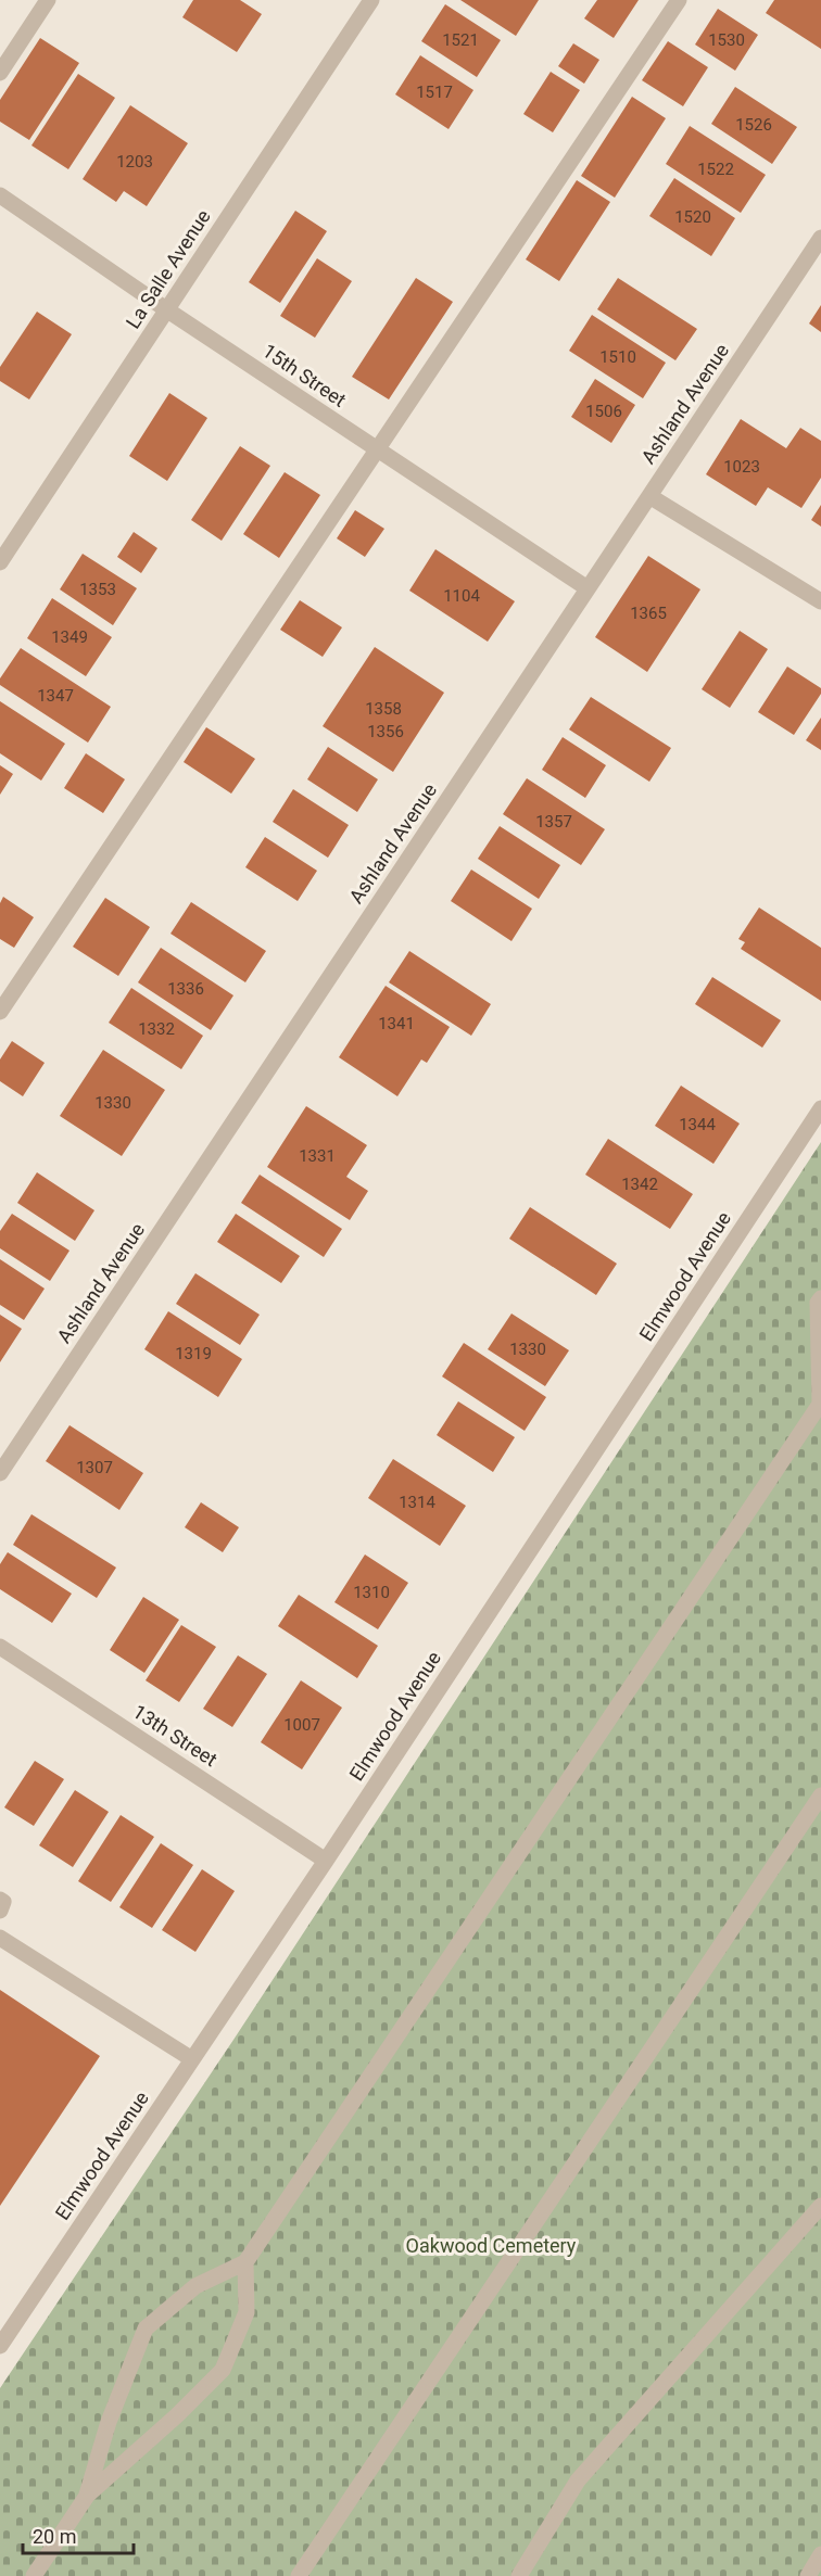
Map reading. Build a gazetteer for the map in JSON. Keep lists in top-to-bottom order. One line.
{"streets":{"street":["La Salle Avenue","15th Street","Ashland Avenue","Elmwood Avenue","13th Street"]},"crossings":[["La Salle Avenue","15th Street"],["15th Street","Ashland Avenue"],["Elmwood Avenue","13th Street"]],"parks":["Oakwood Cemetery"],"house_numbers":["1521","1530","1517","1526","1203","1522","1520","1510","1506","1023","1353","1104","1365","1349","1347","1358","1356","1357","1336","1341","1332","1330","1344","1331","1342","1330","1319","1307","1314","1310","1007"],"scale_bar":"20 m"}
